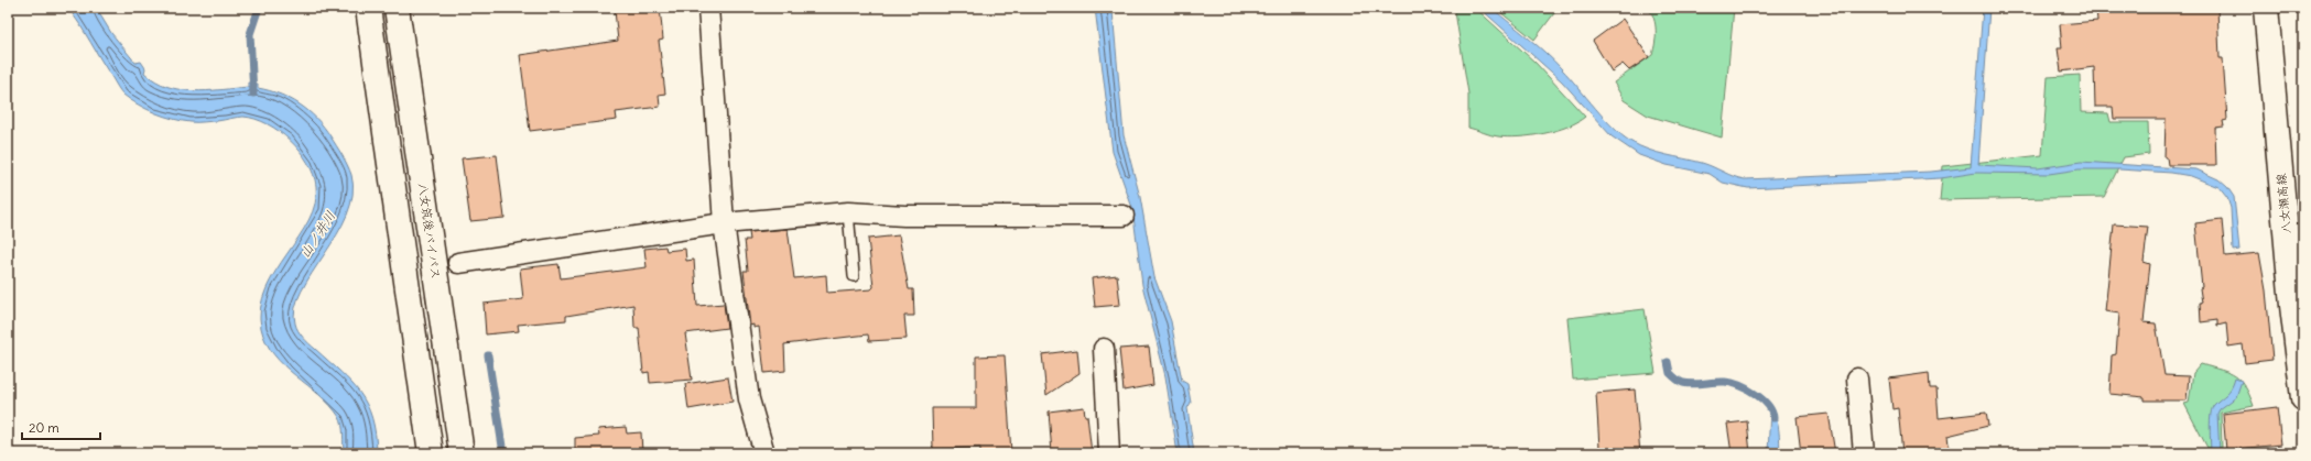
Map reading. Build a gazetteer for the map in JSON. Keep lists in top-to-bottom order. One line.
{"streets":{"main road":["八女瀬高線","八女筑後バイパス"]},"water":["山ノ井川"],"scale_bar":"20 m"}
